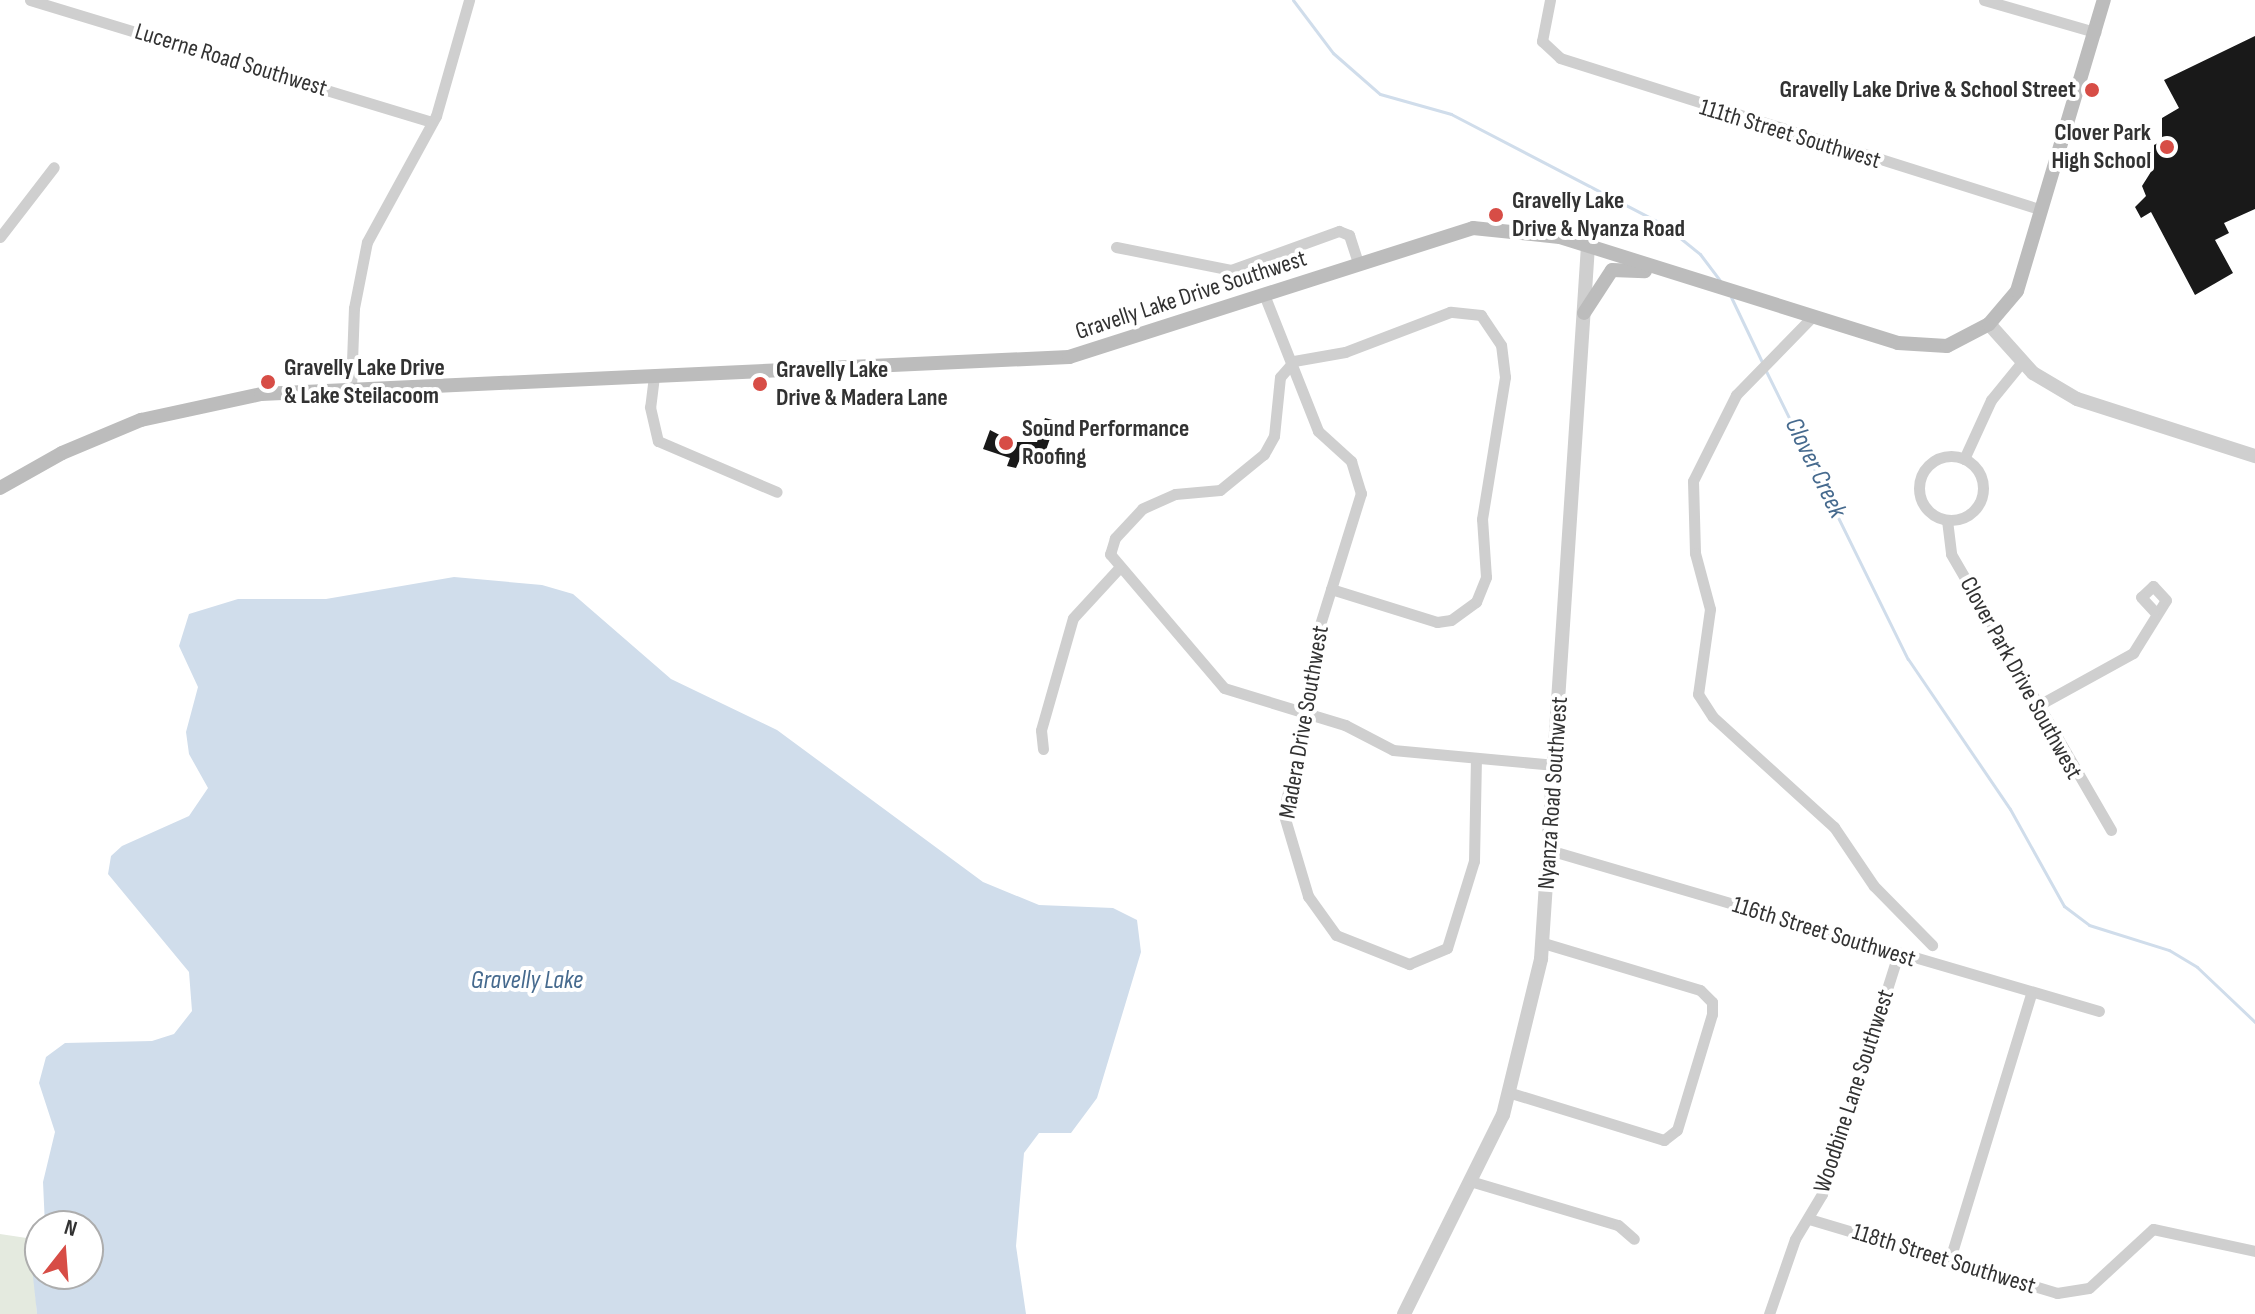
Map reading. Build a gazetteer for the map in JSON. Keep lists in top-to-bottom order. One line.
{"streets":{"main road":["Gravelly Lake Drive Southwest"],"street":["Lucerne Road Southwest","111th Street Southwest","Clover Park Drive Southwest","Madera Drive Southwest","Nyanza Road Southwest","116th Street Southwest","Woodbine Lane Southwest","118th Street Southwest"]},"crossings":[["111th Street Southwest","Gravelly Lake Drive Southwest"],["Gravelly Lake Drive Southwest","Madera Drive Southwest"],["Gravelly Lake Drive Southwest","Nyanza Road Southwest"],["Nyanza Road Southwest","116th Street Southwest"],["116th Street Southwest","Woodbine Lane Southwest"],["Woodbine Lane Southwest","118th Street Southwest"]],"water":["Clover Creek","Gravelly Lake"],"places":["Gravelly Lake Drive & School Street","Clover Park High School","Gravelly Lake Drive & Nyanza Road","Gravelly Lake Drive & Lake Steilacoom","Gravelly Lake Drive & Madera Lane","Sound Performance Roofing"],"north":"top"}
